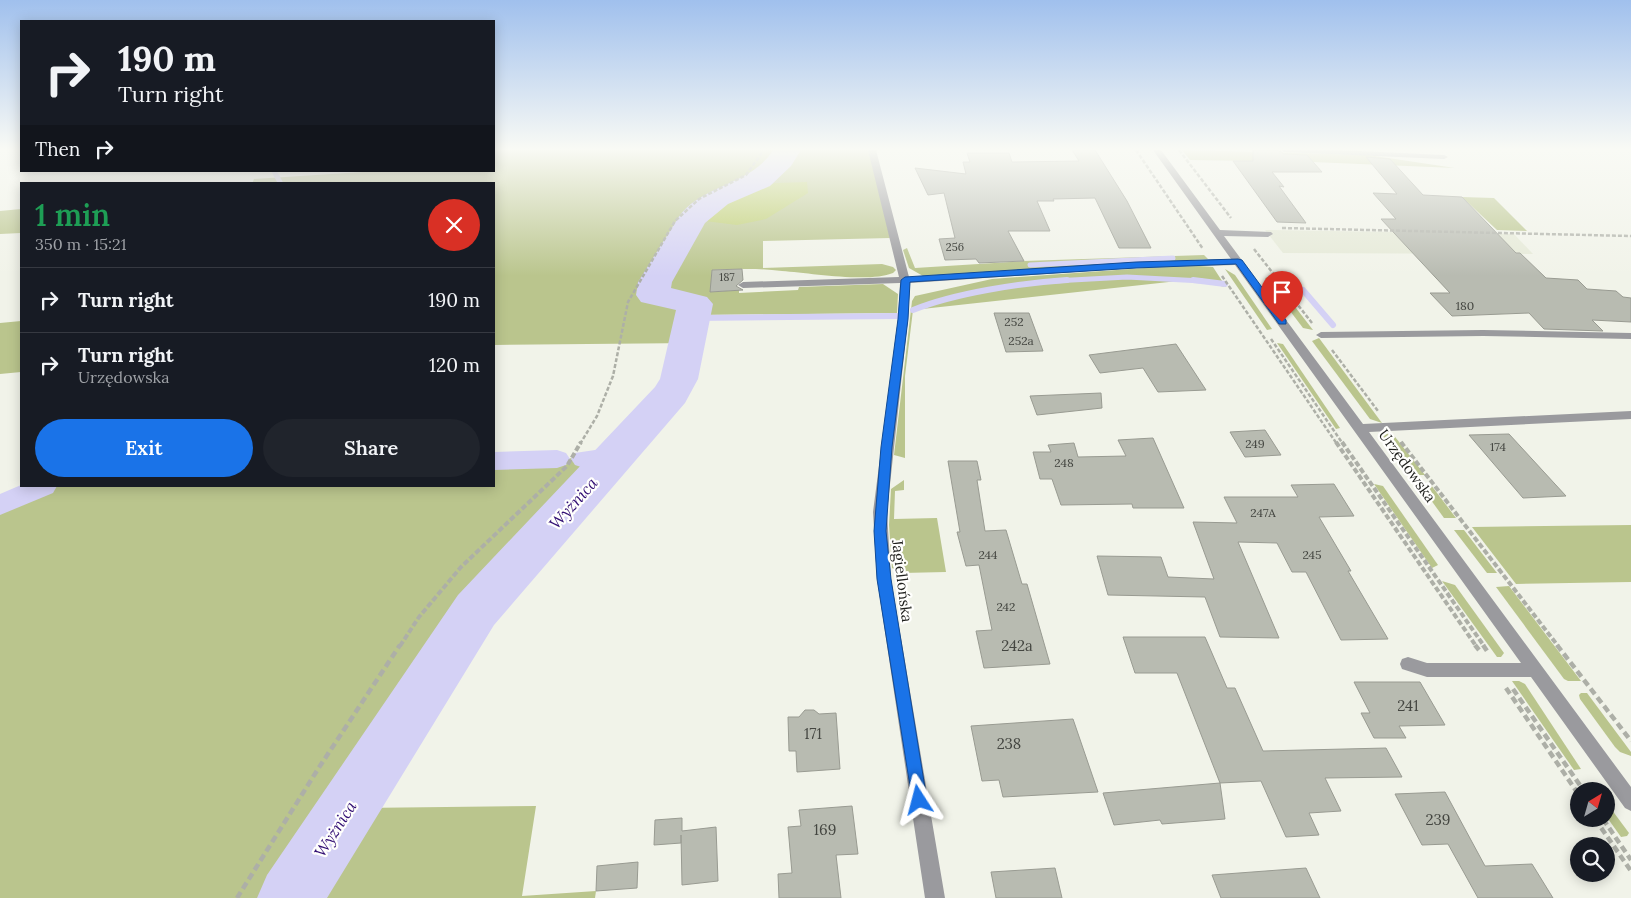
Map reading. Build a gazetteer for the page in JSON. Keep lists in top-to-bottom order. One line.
{"streets":{"street":["Urzędowska","Jagiellońska"]},"water":["Wyżnica"],"house_numbers":["256","187","180","252","252a","249","174","248","247A","244","245","242","242a","241","171","238","239","169"],"north":"top right","page":{"turn":["190 m","Turn right"],"then":"Then","heading":["1 min","350 m · 15:21"],"list":[{"name":"Turn right","value":"190 m"},{"name":"Turn right","note":"Urzędowska","value":"120 m"}],"buttons":["Exit","Share"]}}
